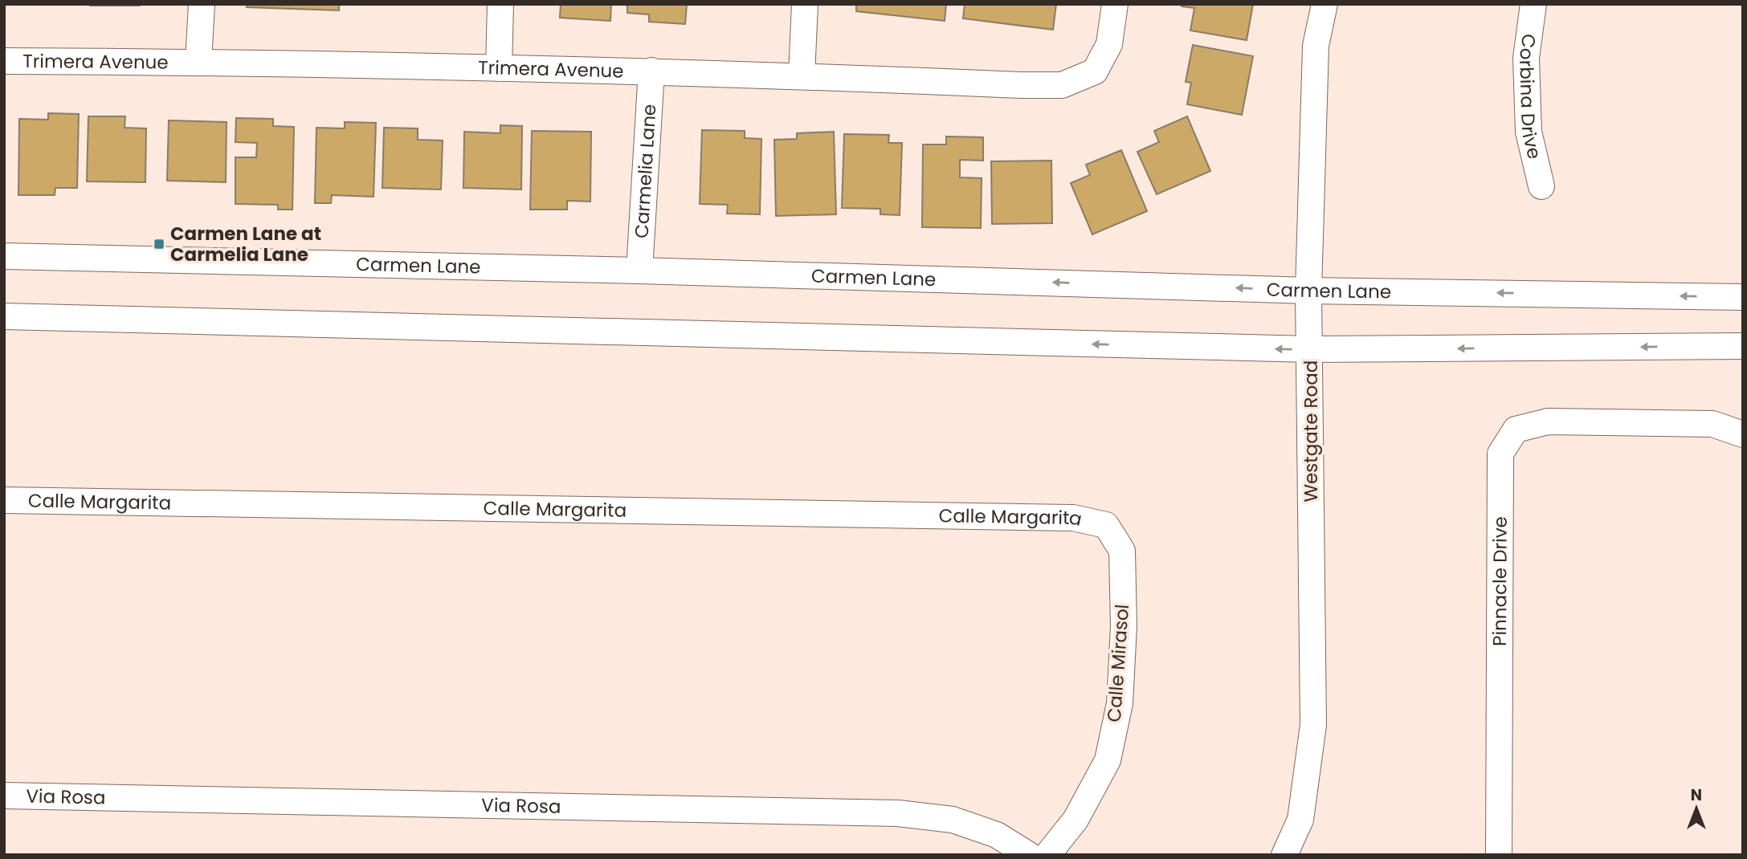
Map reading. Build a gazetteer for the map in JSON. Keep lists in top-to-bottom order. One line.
{"streets":{"street":["Trimera Avenue","Corbina Drive","Carmelia Lane","Carmen Lane","Westgate Road","Calle Margarita","Pinnacle Drive","Calle Mirasol","Via Rosa"]},"crossings":[["Trimera Avenue","Carmelia Lane"],["Carmelia Lane","Carmen Lane"],["Carmen Lane","Westgate Road"],["Calle Margarita","Calle Mirasol"]],"places":{"transit":["Carmen Lane at Carmelia Lane"]},"north":"top"}
